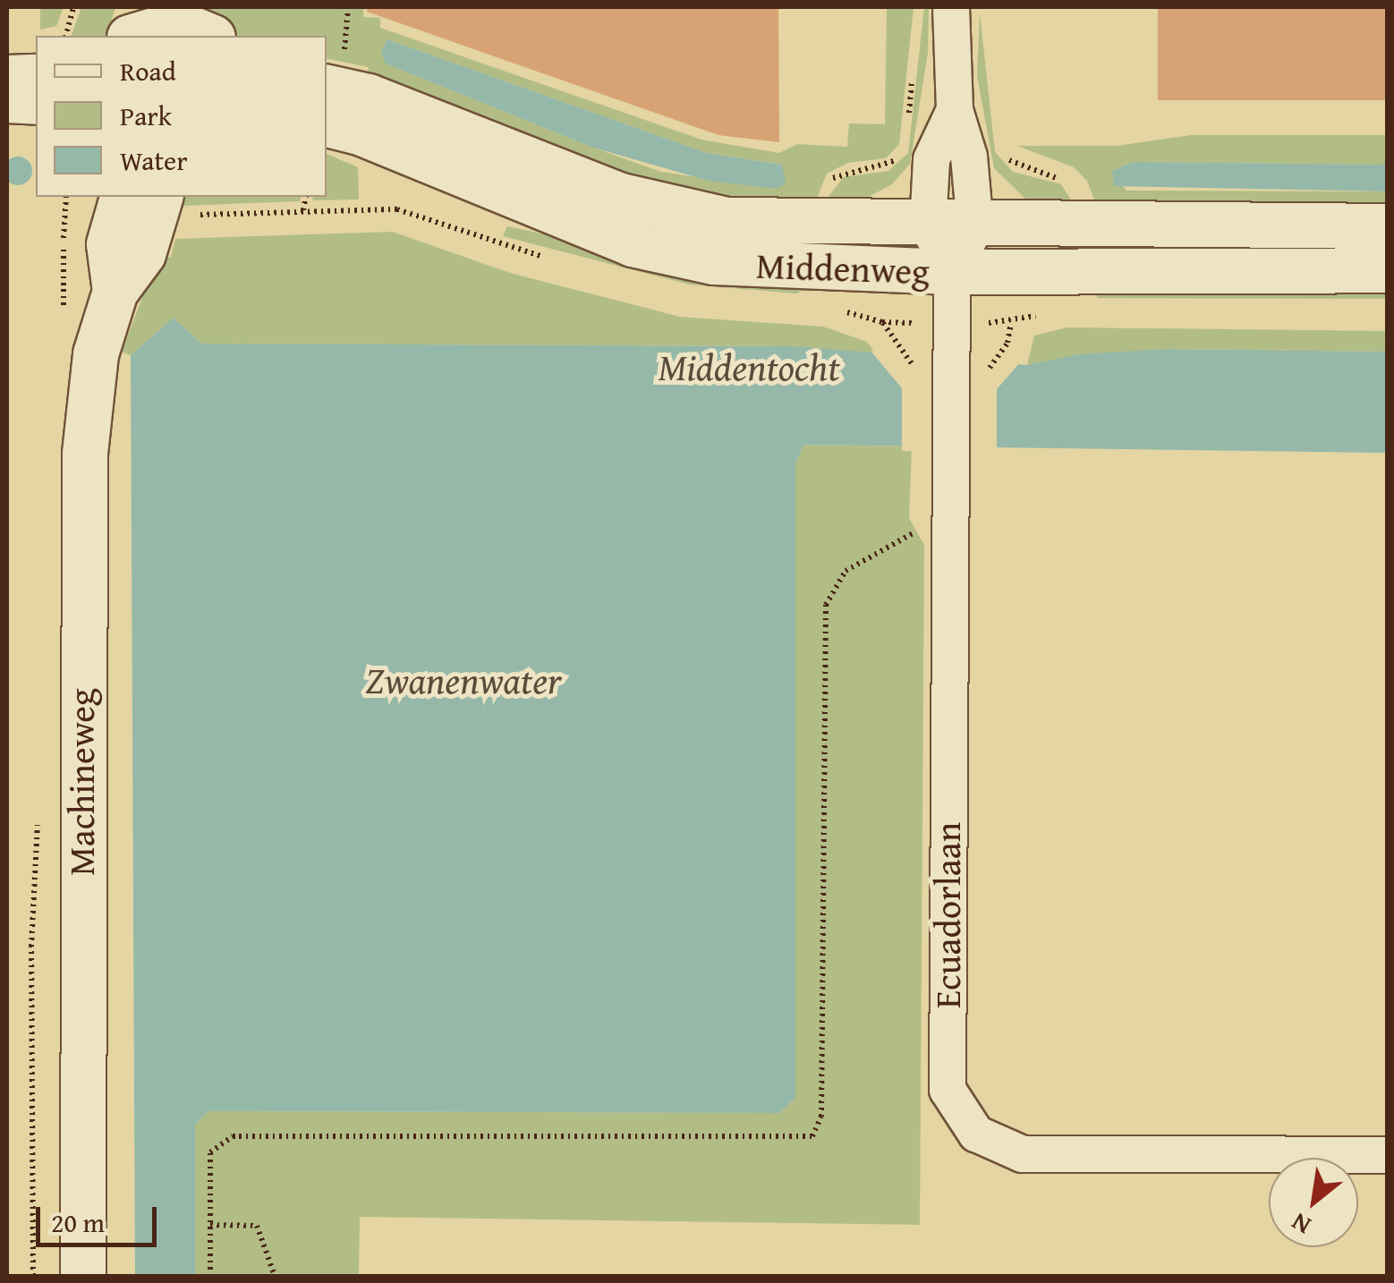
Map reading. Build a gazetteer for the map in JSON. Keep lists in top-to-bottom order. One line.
{"streets":{"street":["Middenweg","Machineweg","Ecuadorlaan"]},"crossings":[["Middenweg","Ecuadorlaan"]],"water":["Middentocht","Zwanenwater"],"legend":["Road","Park","Water"],"scale_bar":"20 m","north":"bottom left"}
